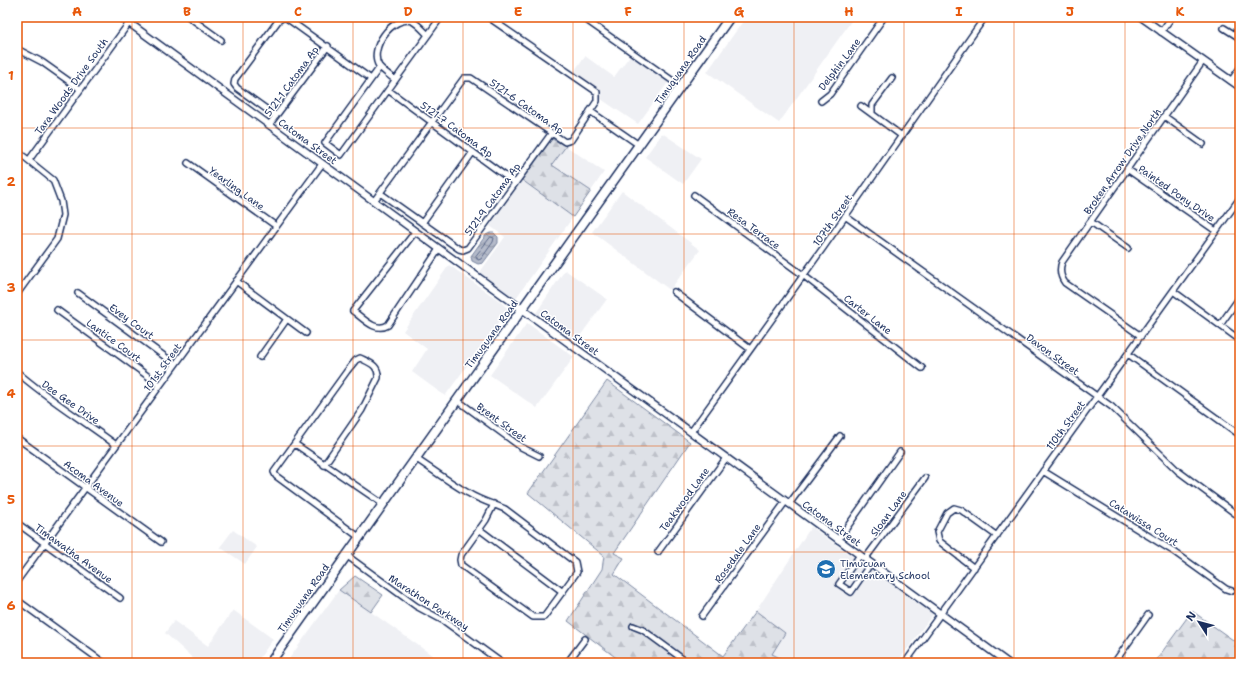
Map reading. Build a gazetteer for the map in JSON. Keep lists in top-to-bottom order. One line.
{"streets":{"main road":["Timuquana Road"],"street":["Delphin Lane","5121-1 Catoma Ap","Tara Woods Drive South","5121-6 Catoma Ap","5121-7 Catoma Ap","Catoma Street","Broken Arrow Drive North","Yearling Lane","Painted Pony Drive","5121-9 Catoma Ap","107th Street","Resa Terrace","Carter Lane","Evey Court","Lantice Court","Davon Street","101st Street","Dee Gee Drive","Brent Street","110th Street","Acoma Avenue","Teakwood Lane","Sloan Lane","Catawissa Court","Timawatha Avenue","Rosedale Lane","Marathon Parkway"]},"crossings":[["Timuquana Road","Catoma Street"],["Timuquana Road","Brent Street"],["Timuquana Road","Marathon Parkway"],["5121-1 Catoma Ap","Catoma Street"],["Tara Woods Drive South","Catoma Street"],["5121-6 Catoma Ap","5121-7 Catoma Ap"],["5121-6 Catoma Ap","Catoma Street"],["5121-6 Catoma Ap","5121-9 Catoma Ap"],["5121-7 Catoma Ap","5121-9 Catoma Ap"],["Catoma Street","107th Street"],["Catoma Street","101st Street"],["Catoma Street","110th Street"],["Catoma Street","Teakwood Lane"],["Catoma Street","Sloan Lane"],["Catoma Street","Rosedale Lane"],["Broken Arrow Drive North","Painted Pony Drive"],["Broken Arrow Drive North","110th Street"],["Yearling Lane","101st Street"],["Painted Pony Drive","110th Street"],["107th Street","Resa Terrace"],["107th Street","Carter Lane"],["107th Street","Davon Street"],["Resa Terrace","Carter Lane"],["Evey Court","101st Street"],["Lantice Court","101st Street"],["Davon Street","110th Street"],["101st Street","Dee Gee Drive"],["101st Street","Acoma Avenue"],["101st Street","Timawatha Avenue"],["110th Street","Catawissa Court"]],"places":{"school or university":["Timucuan Elementary School"]},"north":"top left","grid":{"columns":["A","B","C","D","E","F","G","H","I","J","K"],"rows":["1","2","3","4","5","6"]}}
